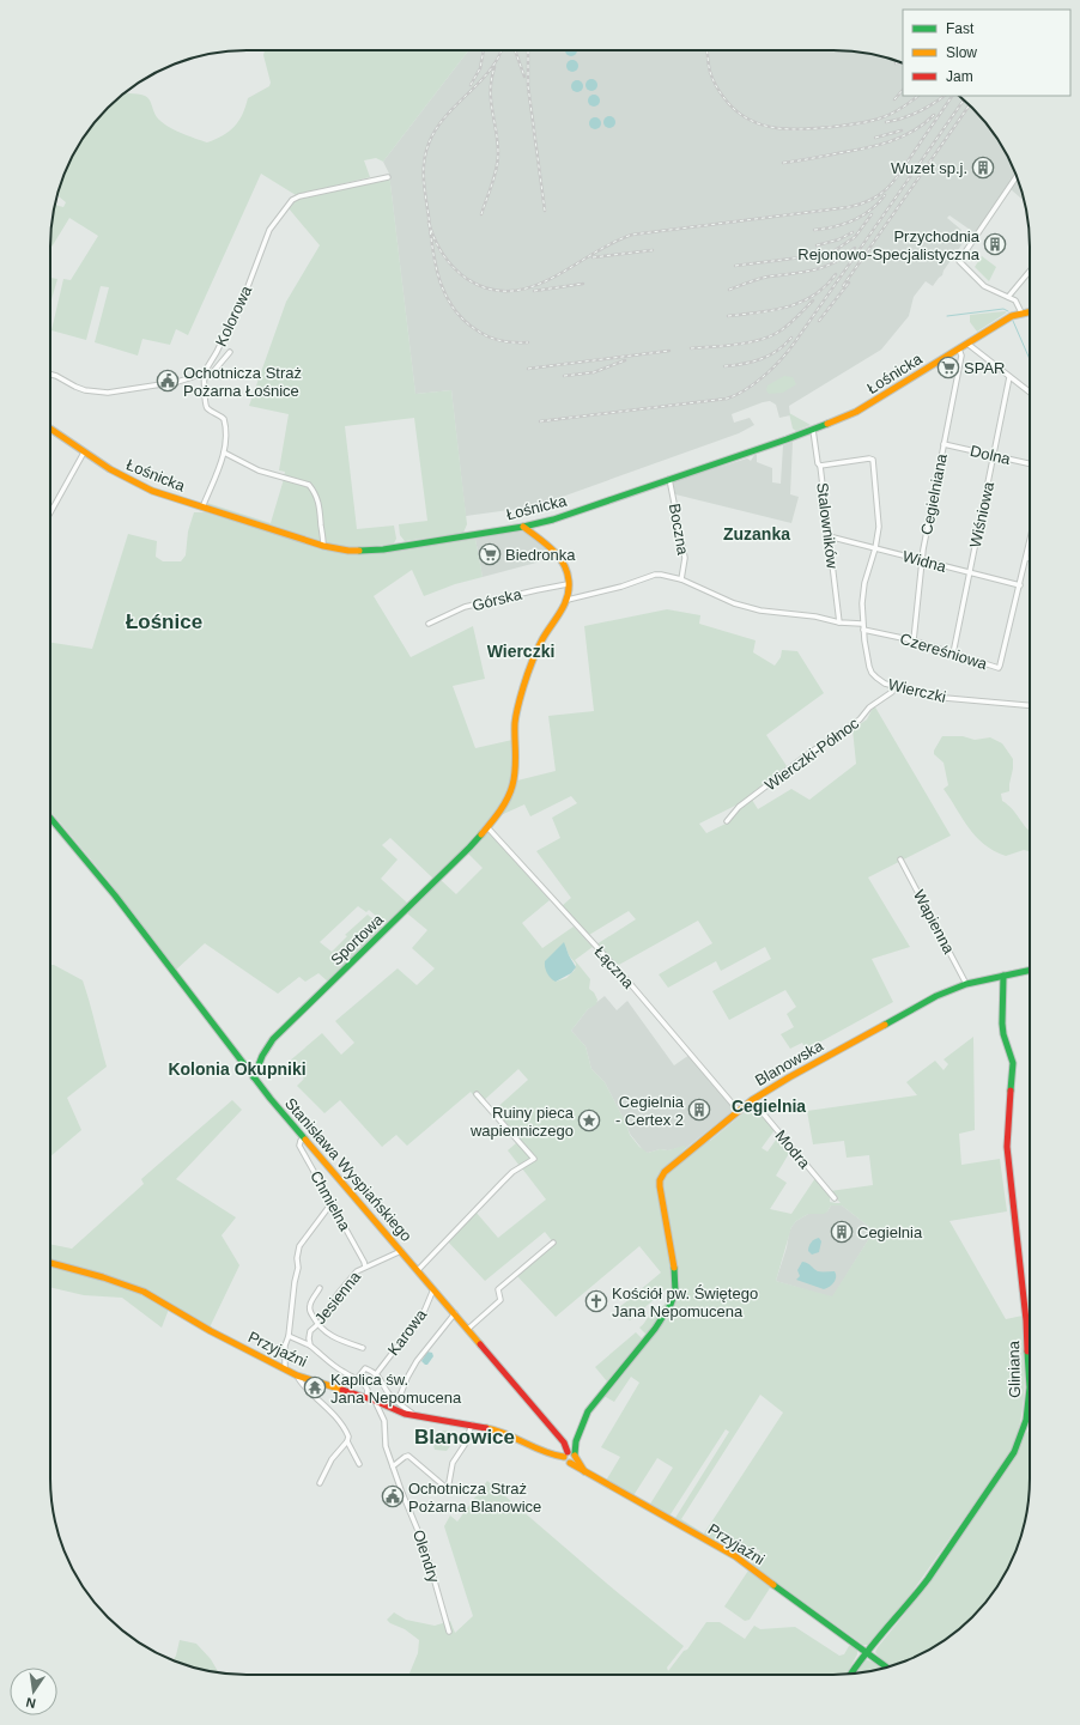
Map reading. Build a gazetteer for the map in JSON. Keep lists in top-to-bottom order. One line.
{"streets":{"street":["Kolorowa","Łośnicka","Dolna","Cegielniana","Wiśniowa","Stalowników","Boczna","Widna","Górska","Czereśniowa","Wierczki","Wierczki-Północ","Wapienna","Sportowa","Łączna","Blanowska","Modra","Stanisława Wyspiańskiego","Chmielna","Jesienna","Karowa","Przyjaźni","Gliniana","Olendry"]},"crossings":[["Łośnicka","Cegielniana"],["Łośnicka","Stalowników"],["Łośnicka","Boczna"],["Dolna","Cegielniana"],["Dolna","Wiśniowa"],["Cegielniana","Widna"],["Cegielniana","Czereśniowa"],["Wiśniowa","Widna"],["Wiśniowa","Czereśniowa"],["Stalowników","Widna"],["Stalowników","Wierczki"],["Widna","Czereśniowa"],["Widna","Wierczki"],["Czereśniowa","Wierczki"],["Wierczki","Wierczki-Północ"],["Wapienna","Blanowska"],["Sportowa","Łączna"],["Sportowa","Stanisława Wyspiańskiego"],["Łączna","Blanowska"],["Blanowska","Modra"],["Blanowska","Stanisława Wyspiańskiego"],["Blanowska","Przyjaźni"],["Blanowska","Gliniana"],["Stanisława Wyspiańskiego","Chmielna"],["Stanisława Wyspiańskiego","Jesienna"],["Stanisława Wyspiańskiego","Karowa"],["Stanisława Wyspiańskiego","Przyjaźni"],["Chmielna","Jesienna"],["Przyjaźni","Gliniana"],["Przyjaźni","Olendry"]],"districts":["Zuzanka","Łośnice","Wierczki","Kolonia Okupniki","Cegielnia","Blanowice"],"places":{"building":["Wuzet sp.j.","Przychodnia Rejonowo-Specjalistyczna","Cegielnia - Certex 2","Cegielnia"],"supermarket":["SPAR","Biedronka"],"public building":["Ochotnicza Straż Pożarna Łośnice","Ochotnicza Straż Pożarna Blanowice"],"place":["Ruiny pieca wapienniczego"],"church":["Kościół pw. Świętego Jana Nepomucena"],"temple":["Kaplica św. Jana Nepomucena"]},"legend":["Fast","Slow","Jam"],"north":"bottom"}
